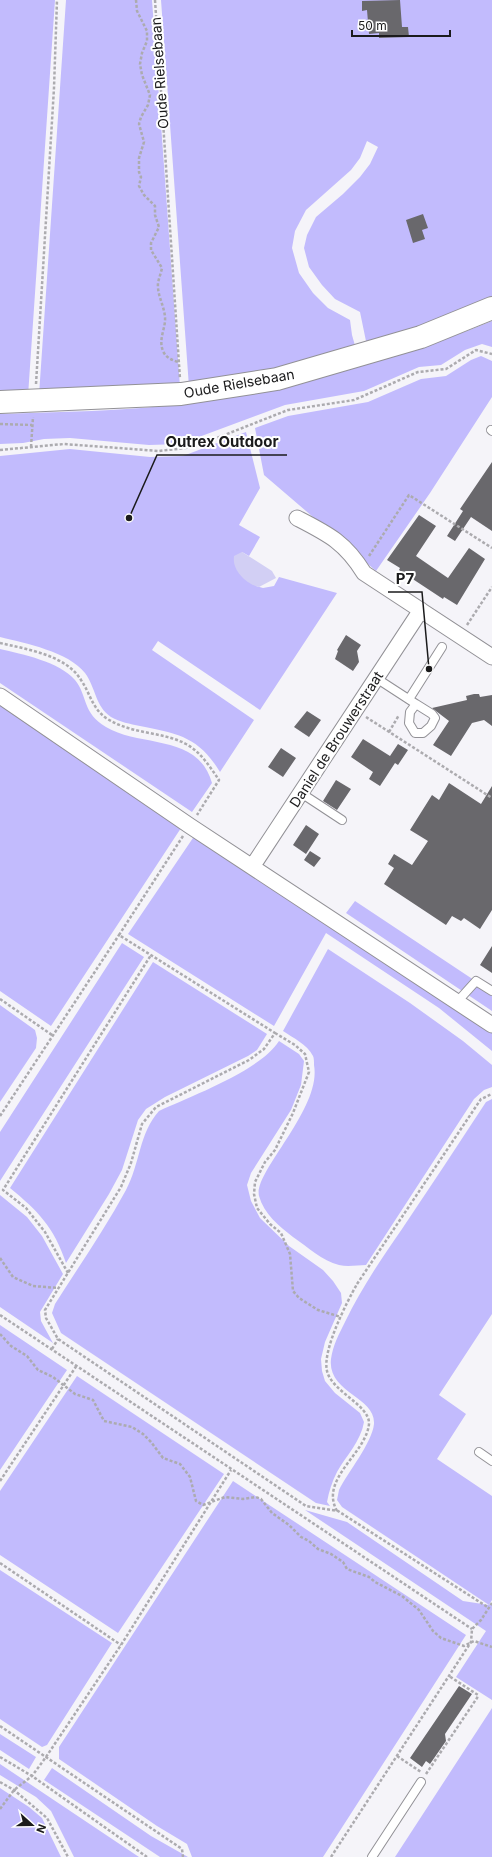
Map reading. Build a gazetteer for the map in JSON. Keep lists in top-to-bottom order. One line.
{"streets":{"street":["Oude Rielsebaan","Daniel de Brouwerstraat"]},"places":["Outrex Outdoor","P7"],"scale_bar":"50 m","north":"right"}
